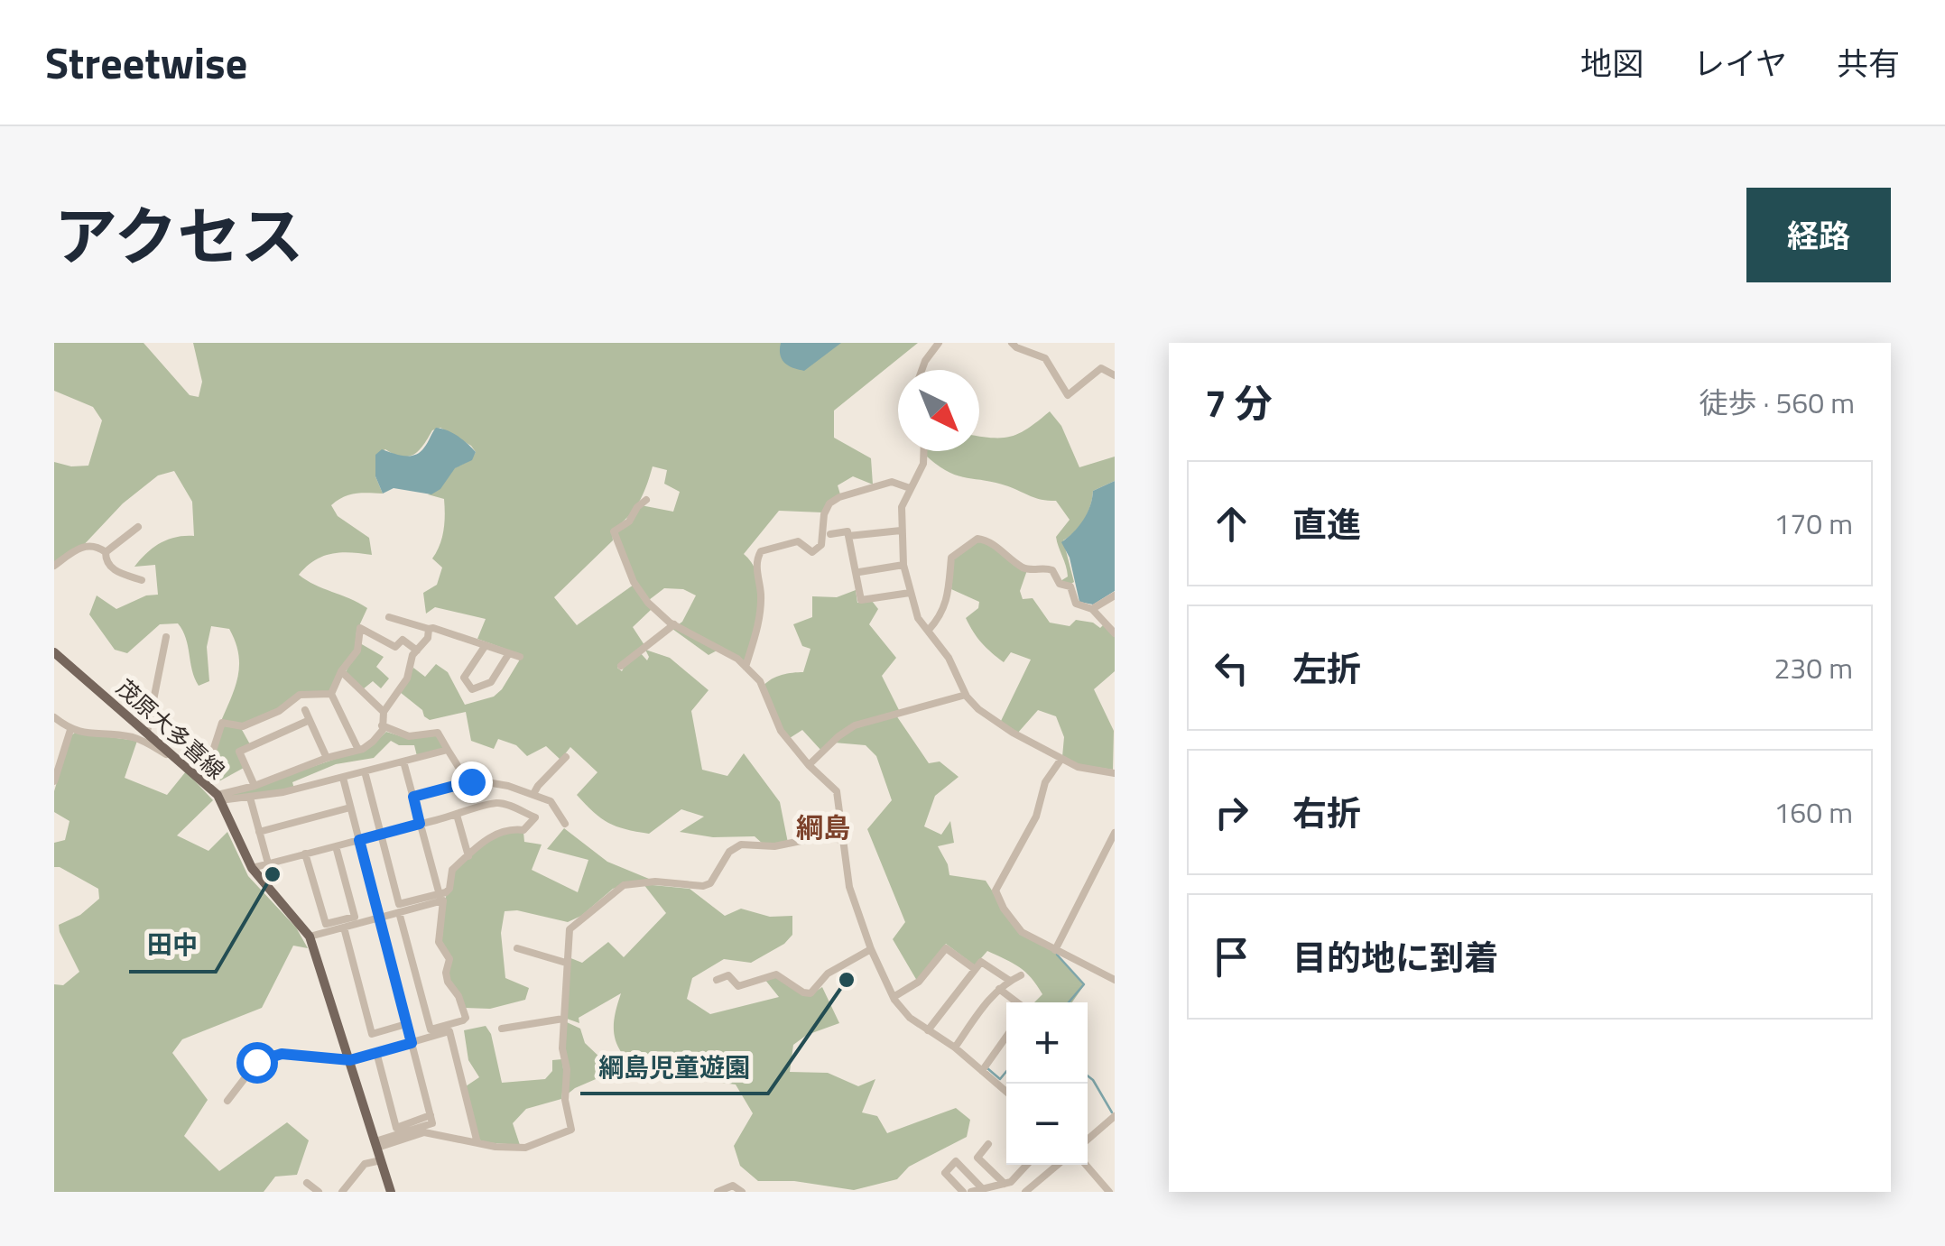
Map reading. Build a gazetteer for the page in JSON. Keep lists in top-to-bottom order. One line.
{"streets":{"main road":["茂原大多喜線"]},"districts":["綱島"],"places":["田中","綱島児童遊園"],"north":"bottom right","page":{"header":"Streetwise","nav":["地図","レイヤ","共有"],"title":"アクセス","buttons":"経路","heading":["7 分","徒歩 · 560 m"],"list":[["直進","170 m"],["左折","230 m"],["右折","160 m"],"目的地に到着"],"map_buttons":["+","−"]}}
